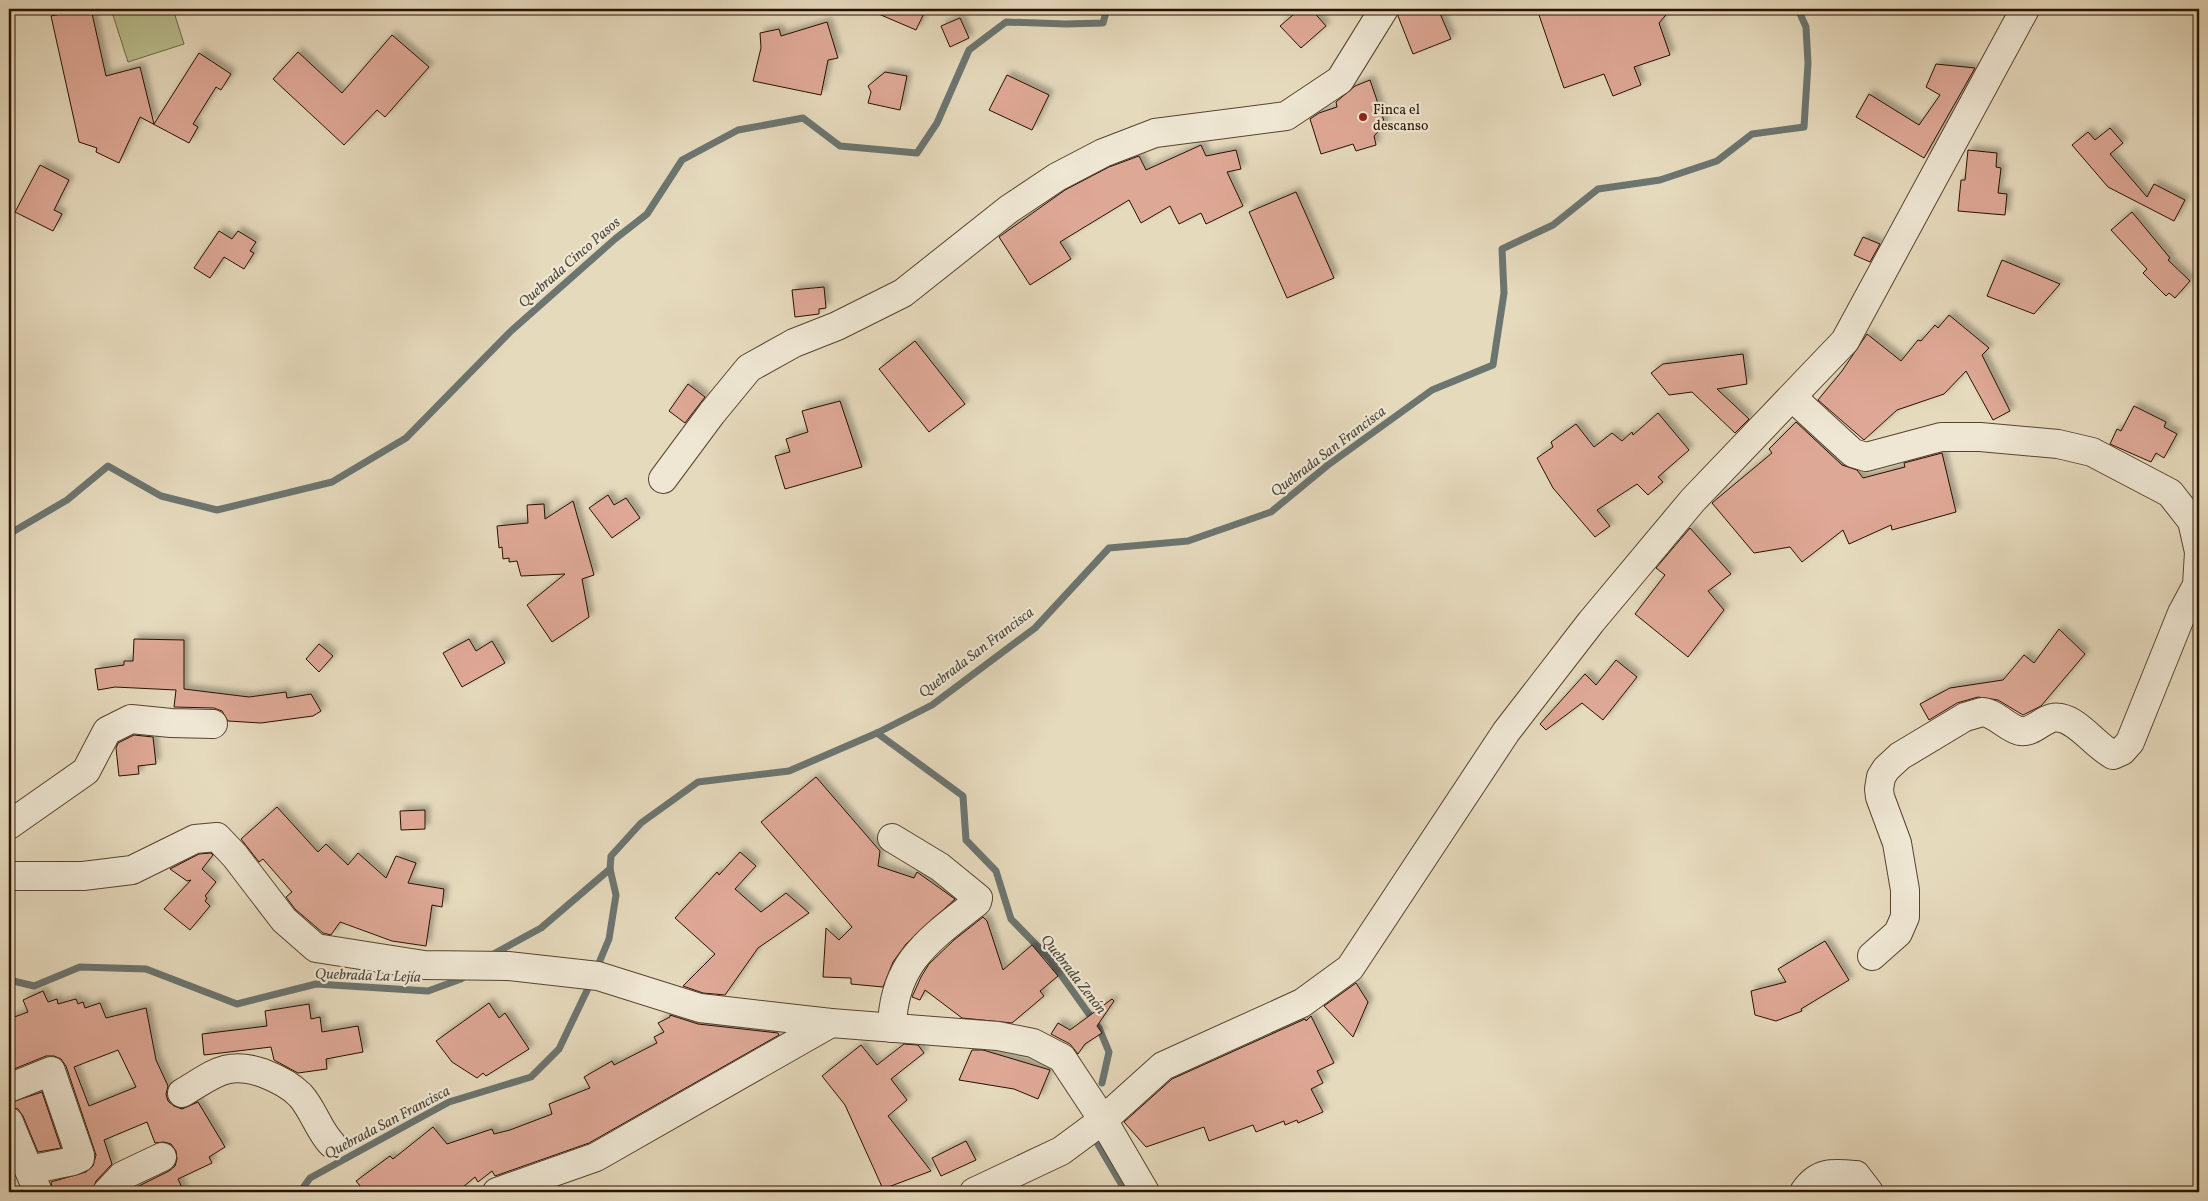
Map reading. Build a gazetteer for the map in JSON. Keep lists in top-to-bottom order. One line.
{"water":["Quebrada Cinco Pasos","Quebrada San Francisca","Quebrada Zenón","Quebrada La Lejía"],"places":["Finca el descanso"]}
